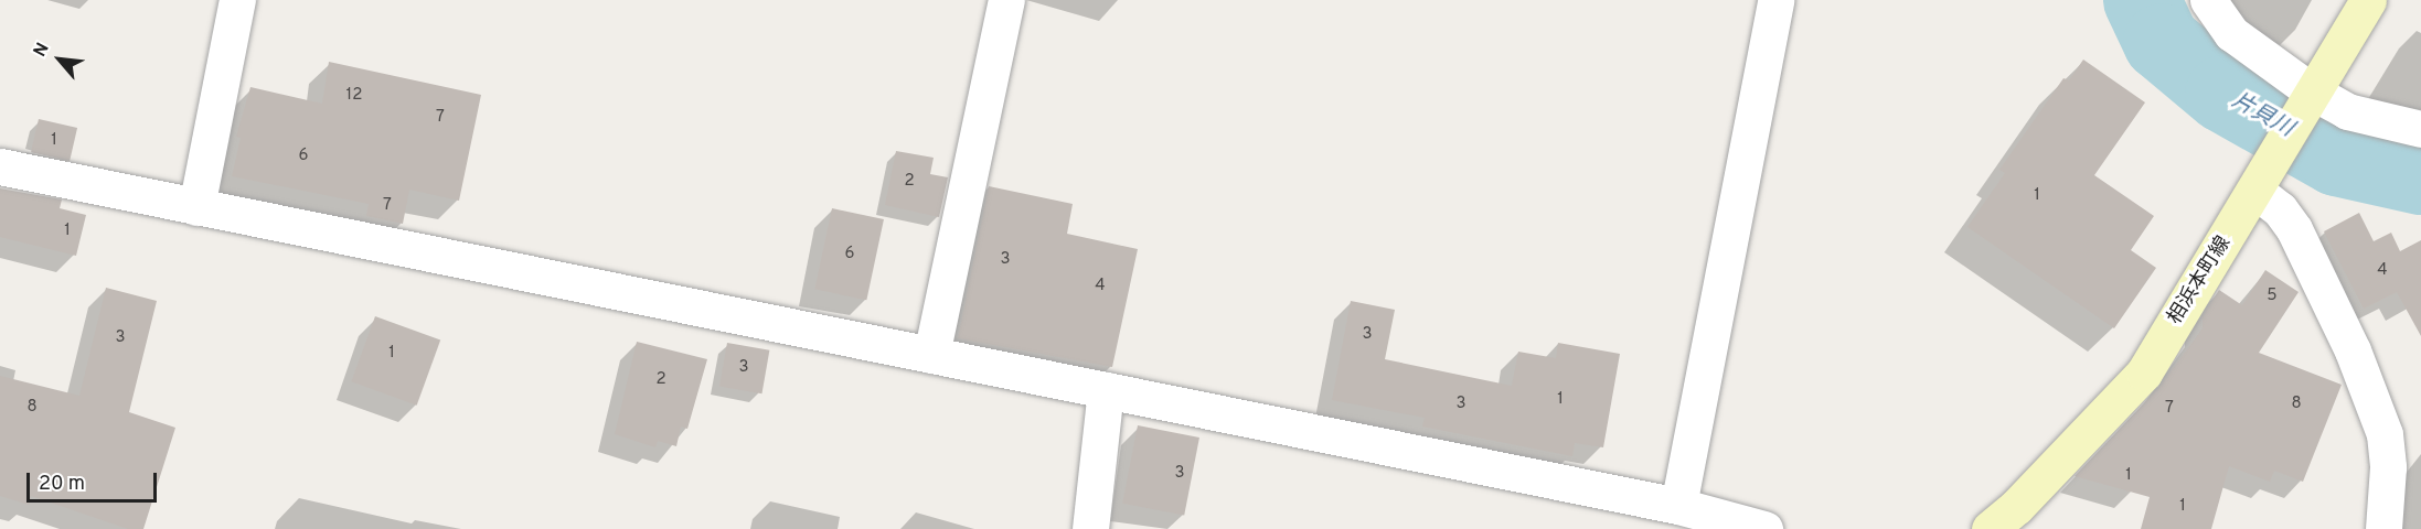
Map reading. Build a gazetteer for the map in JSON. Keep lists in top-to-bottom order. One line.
{"streets":{"main road":["相浜本町線"]},"water":["片貝川"],"house_numbers":["12","7","1","6","2","1","7","1","6","3","4","4","5","3","3","1","3","2","1","3","8","8","7","3","1","1"],"scale_bar":"20 m","north":"top left"}
